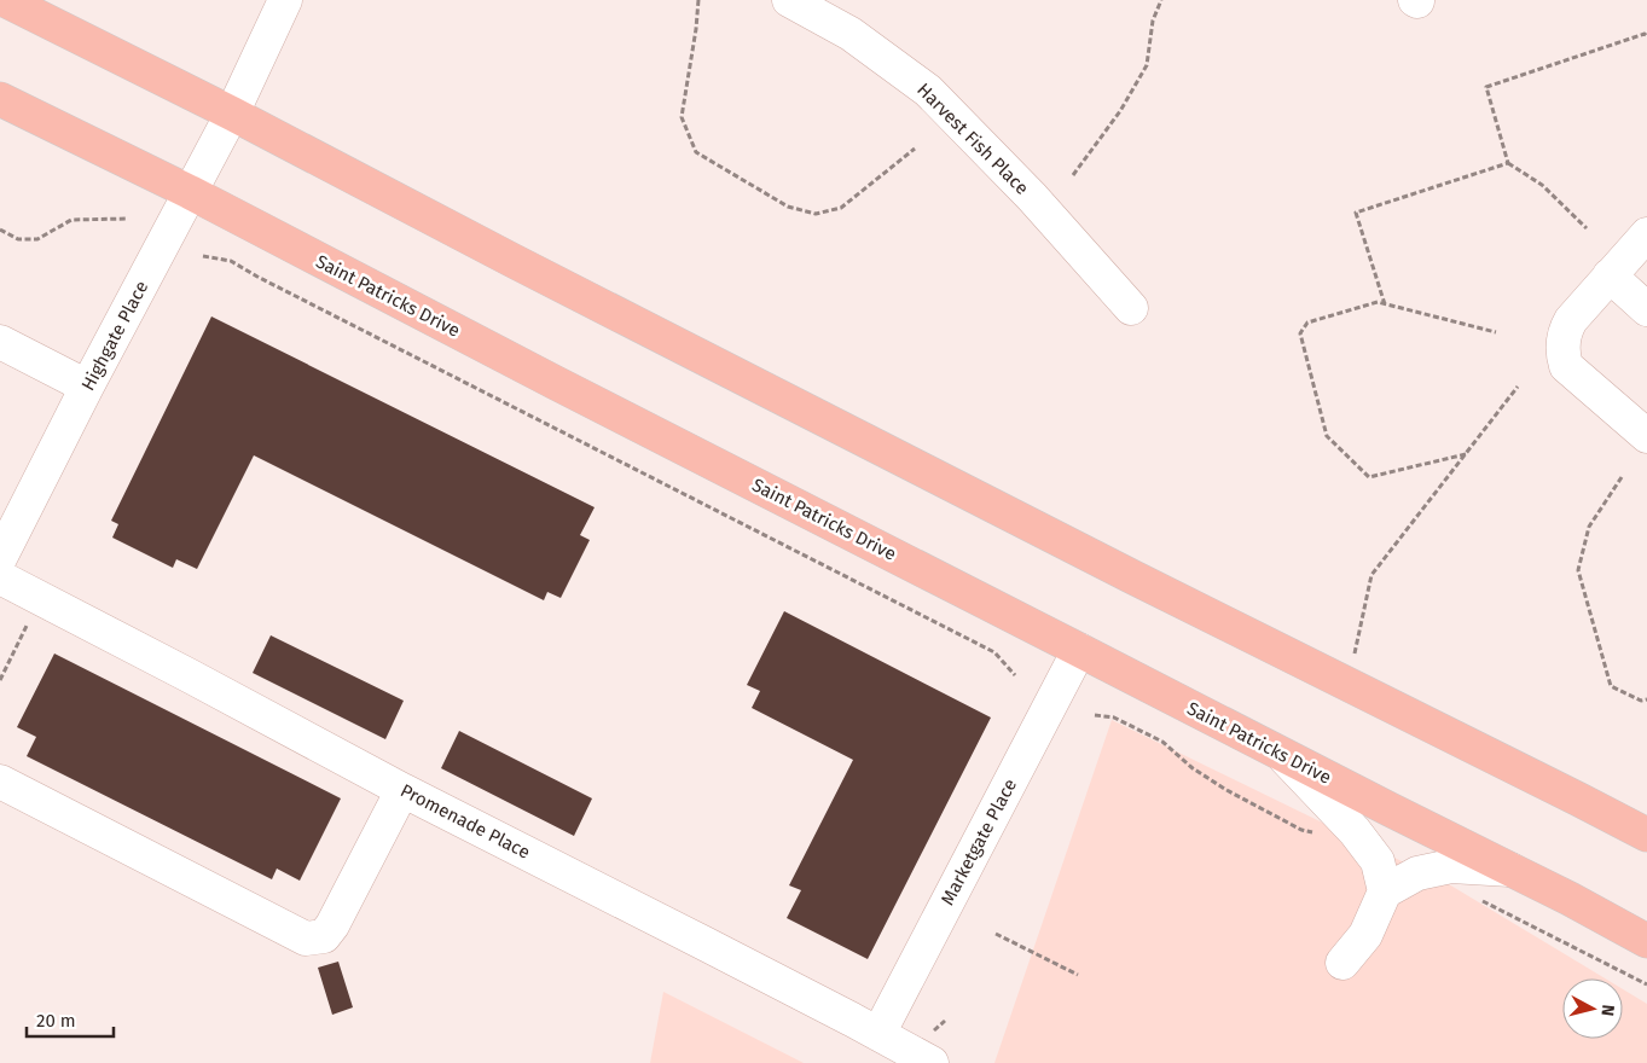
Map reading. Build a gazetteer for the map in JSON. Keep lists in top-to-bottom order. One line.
{"streets":{"main road":["Saint Patricks Drive"],"street":["Harvest Fish Place","Highgate Place","Promenade Place","Marketgate Place"]},"crossings":[["Saint Patricks Drive","Highgate Place"],["Saint Patricks Drive","Marketgate Place"],["Promenade Place","Marketgate Place"]],"scale_bar":"20 m","north":"right"}
